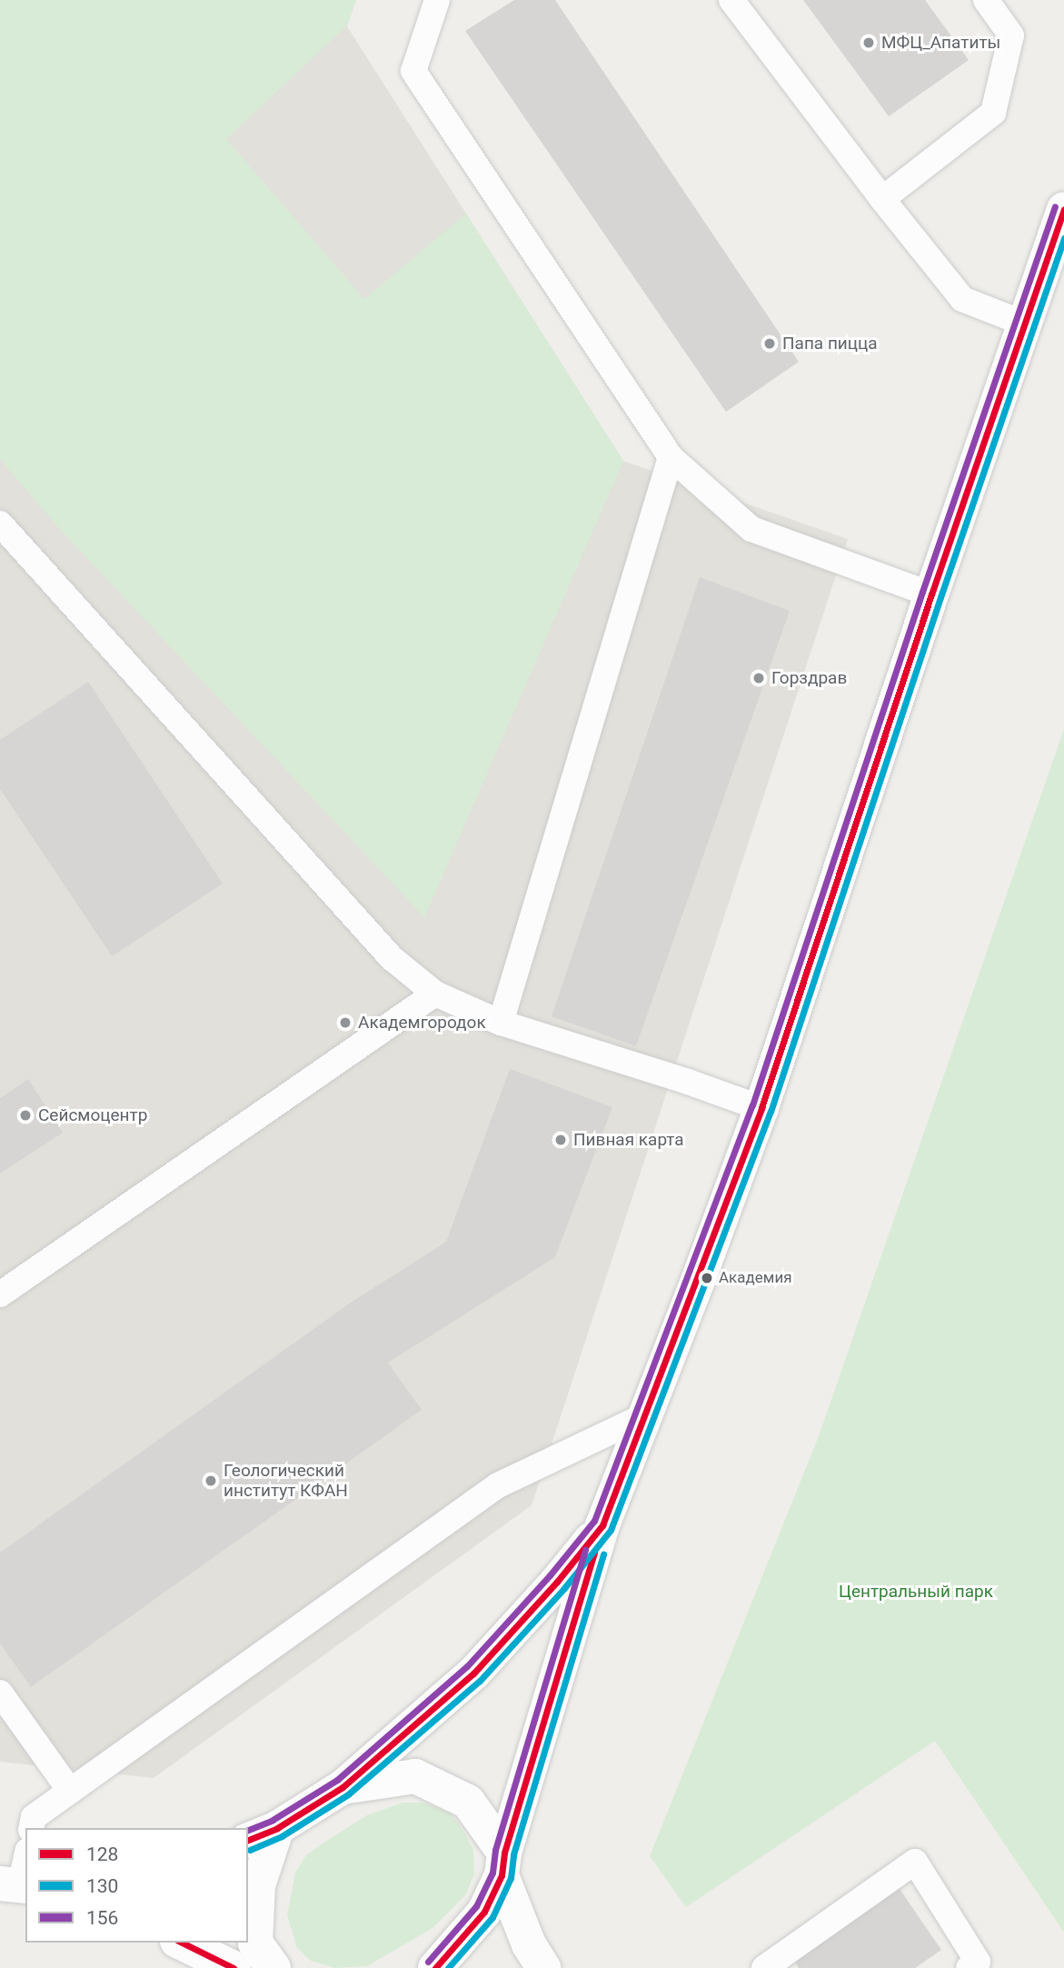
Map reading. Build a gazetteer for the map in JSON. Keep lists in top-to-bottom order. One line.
{"parks":["Центральный парк"],"places":["МФЦ_Апатиты","Папа пицца","Горздрав","Академгородок","Сейсмоцентр","Пивная карта","Академия","Геологический институт КФАН"],"lines":["transit line 156","transit line 128","transit line 130"],"legend":["128","130","156"]}
